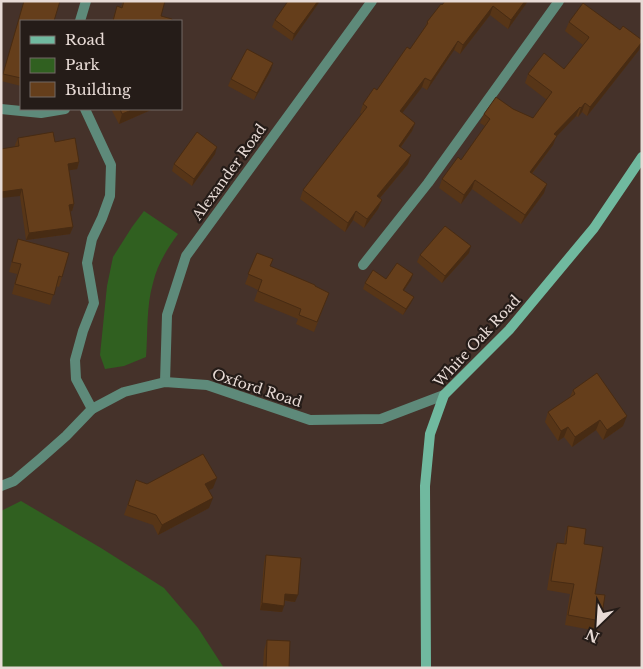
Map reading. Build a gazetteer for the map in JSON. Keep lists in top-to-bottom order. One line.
{"streets":{"street":["Alexander Road","White Oak Road","Oxford Road"]},"crossings":[["Alexander Road","Oxford Road"],["White Oak Road","Oxford Road"]],"legend":["Road","Park","Building"],"north":"bottom left"}
